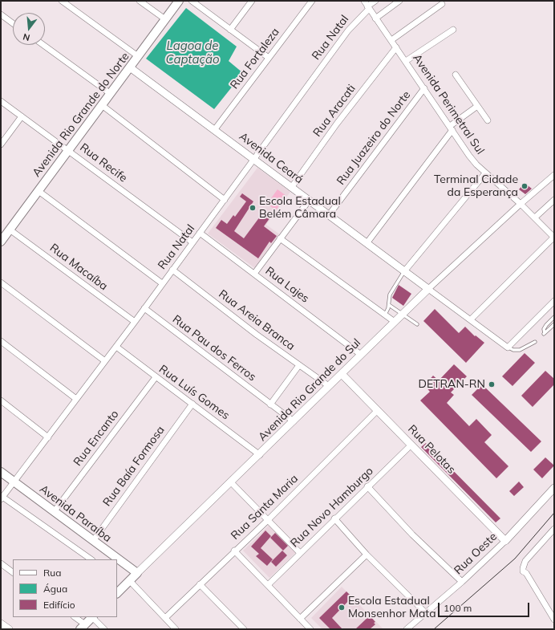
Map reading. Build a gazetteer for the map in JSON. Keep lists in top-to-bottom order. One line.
{"streets":{"main road":["Avenida Rio Grande do Norte","Avenida Rio Grande do Sul","Avenida Paraíba"],"street":["Rua Natal","Rua Fortaleza","Avenida Perimetral Sul","Rua Aracati","Rua Juazeiro do Norte","Avenida Ceará","Rua Recife","Rua Macaíba","Rua Lajes","Rua Areia Branca","Rua Pau dos Ferros","Rua Luís Gomes","Rua Encanto","Rua Pelotas","Rua Baía Formosa","Rua Santa Maria","Rua Novo Hamburgo","Rua Oeste"]},"crossings":[["Rua Natal","Avenida Perimetral Sul"],["Rua Natal","Avenida Ceará"],["Rua Natal","Rua Recife"],["Rua Natal","Rua Macaíba"],["Rua Natal","Rua Lajes"],["Rua Natal","Rua Areia Branca"],["Rua Natal","Rua Pau dos Ferros"],["Rua Natal","Rua Luís Gomes"],["Rua Natal","Avenida Paraíba"],["Rua Fortaleza","Avenida Ceará"],["Avenida Perimetral Sul","Rua Aracati"],["Avenida Perimetral Sul","Rua Juazeiro do Norte"],["Avenida Perimetral Sul","Avenida Rio Grande do Sul"],["Rua Aracati","Avenida Ceará"],["Avenida Rio Grande do Norte","Avenida Ceará"],["Avenida Rio Grande do Norte","Rua Recife"],["Avenida Rio Grande do Norte","Rua Macaíba"],["Rua Juazeiro do Norte","Avenida Ceará"],["Avenida Ceará","Avenida Rio Grande do Sul"],["Rua Lajes","Avenida Rio Grande do Sul"],["Rua Areia Branca","Avenida Rio Grande do Sul"],["Rua Pau dos Ferros","Avenida Rio Grande do Sul"],["Avenida Rio Grande do Sul","Rua Luís Gomes"],["Avenida Rio Grande do Sul","Rua Pelotas"],["Avenida Rio Grande do Sul","Avenida Paraíba"],["Rua Luís Gomes","Rua Encanto"],["Rua Luís Gomes","Rua Baía Formosa"],["Rua Encanto","Avenida Paraíba"],["Rua Pelotas","Rua Santa Maria"],["Rua Pelotas","Rua Novo Hamburgo"],["Rua Pelotas","Rua Oeste"],["Rua Baía Formosa","Avenida Paraíba"]],"water":["Lagoa de Captação"],"places":["Terminal Cidade da Esperança","Escola Estadual Belém Câmara","DETRAN-RN","Escola Estadual Monsenhor Mata"],"legend":["Rua","Água","Edifício"],"scale_bar":"100 m","north":"bottom"}
